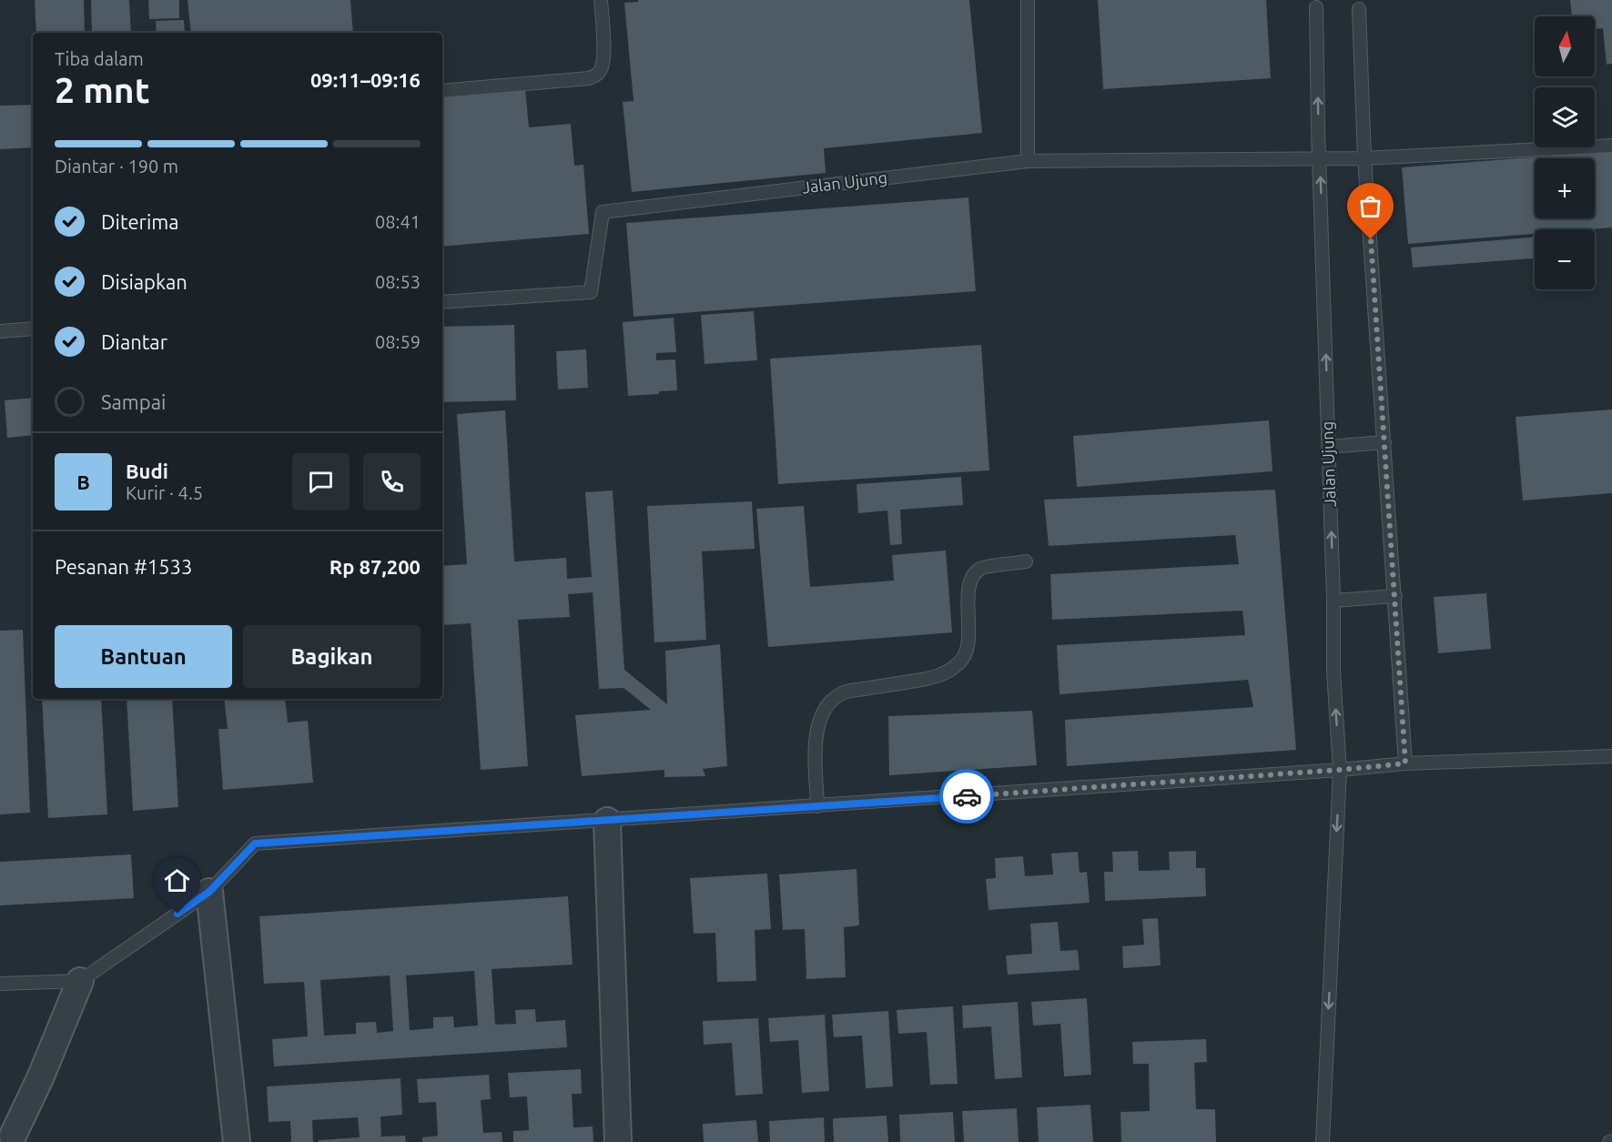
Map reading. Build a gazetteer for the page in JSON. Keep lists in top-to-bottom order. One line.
{"streets":{"lane":["Jalan Ujung"]},"north":"top","page":{"map_buttons":["+","−"],"heading":["2 mnt","Tiba dalam","09:11–09:16"],"panel":["Budi","Kurir · 4.5","Pesanan #1533","Rp 87,200"],"bar":"Diantar · 190 m","list":[["Diterima","08:41"],["Disiapkan","08:53"],["Diantar","08:59"],"Sampai"],"round":"B","buttons":["Bantuan","Bagikan"]}}
